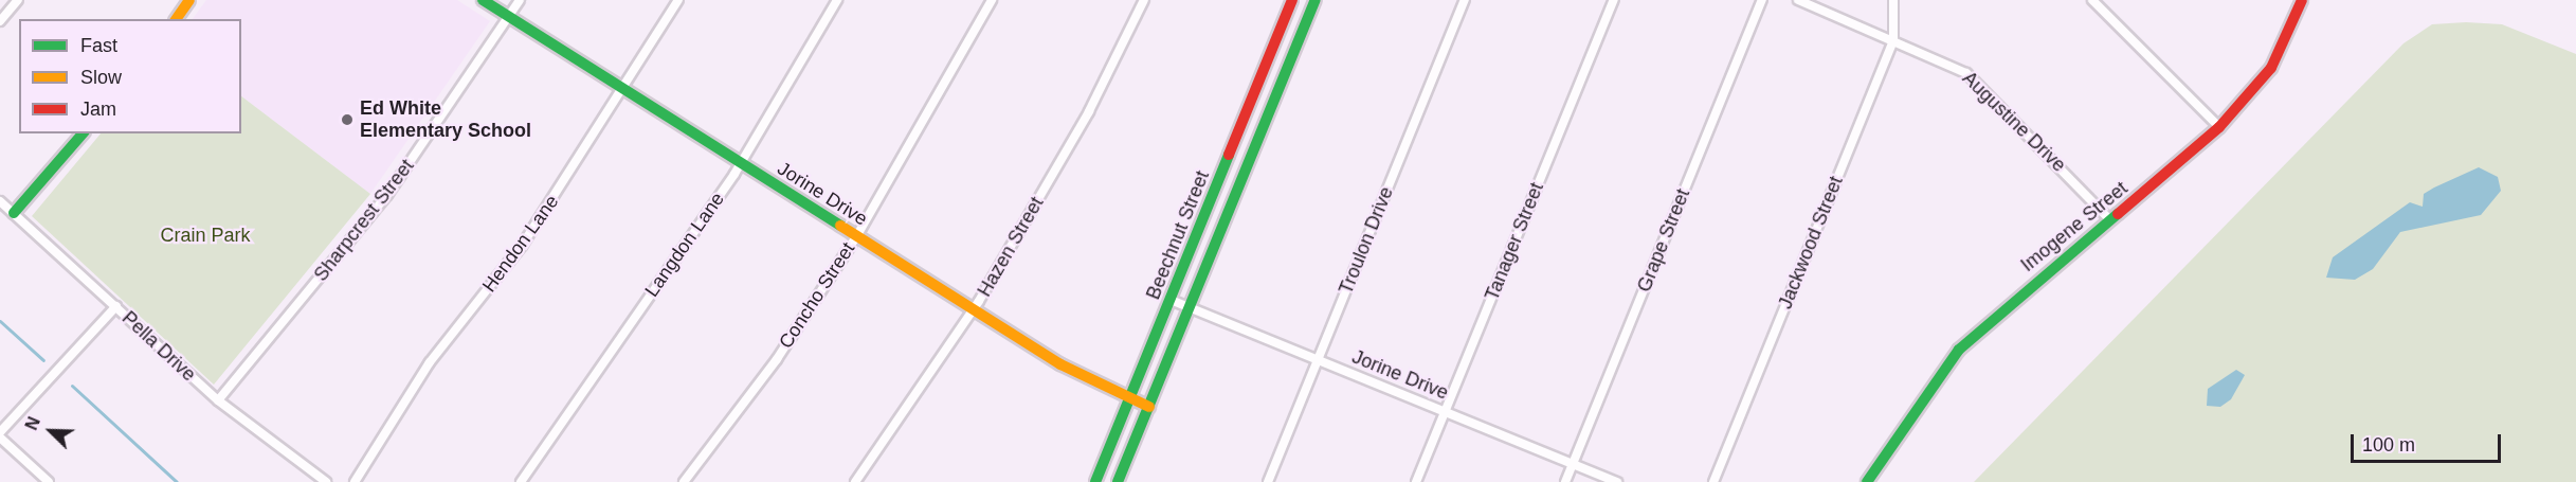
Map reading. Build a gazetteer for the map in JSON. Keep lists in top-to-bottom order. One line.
{"streets":{"street":["Augustine Drive","Jorine Drive","Sharpcrest Street","Imogene Street","Beechnut Street","Troulon Drive","Grape Street","Tanager Street","Jackwood Street","Hendon Lane","Langdon Lane","Hazen Street","Concho Street","Pella Drive"]},"crossings":[["Augustine Drive","Imogene Street"],["Augustine Drive","Jackwood Street"],["Jorine Drive","Sharpcrest Street"],["Jorine Drive","Beechnut Street"],["Jorine Drive","Troulon Drive"],["Jorine Drive","Grape Street"],["Jorine Drive","Tanager Street"],["Jorine Drive","Hendon Lane"],["Jorine Drive","Langdon Lane"],["Jorine Drive","Hazen Street"],["Jorine Drive","Concho Street"],["Sharpcrest Street","Pella Drive"]],"parks":["Crain Park"],"places":["Ed White Elementary School"],"legend":["Fast","Slow","Jam"],"scale_bar":"100 m","north":"top left"}
